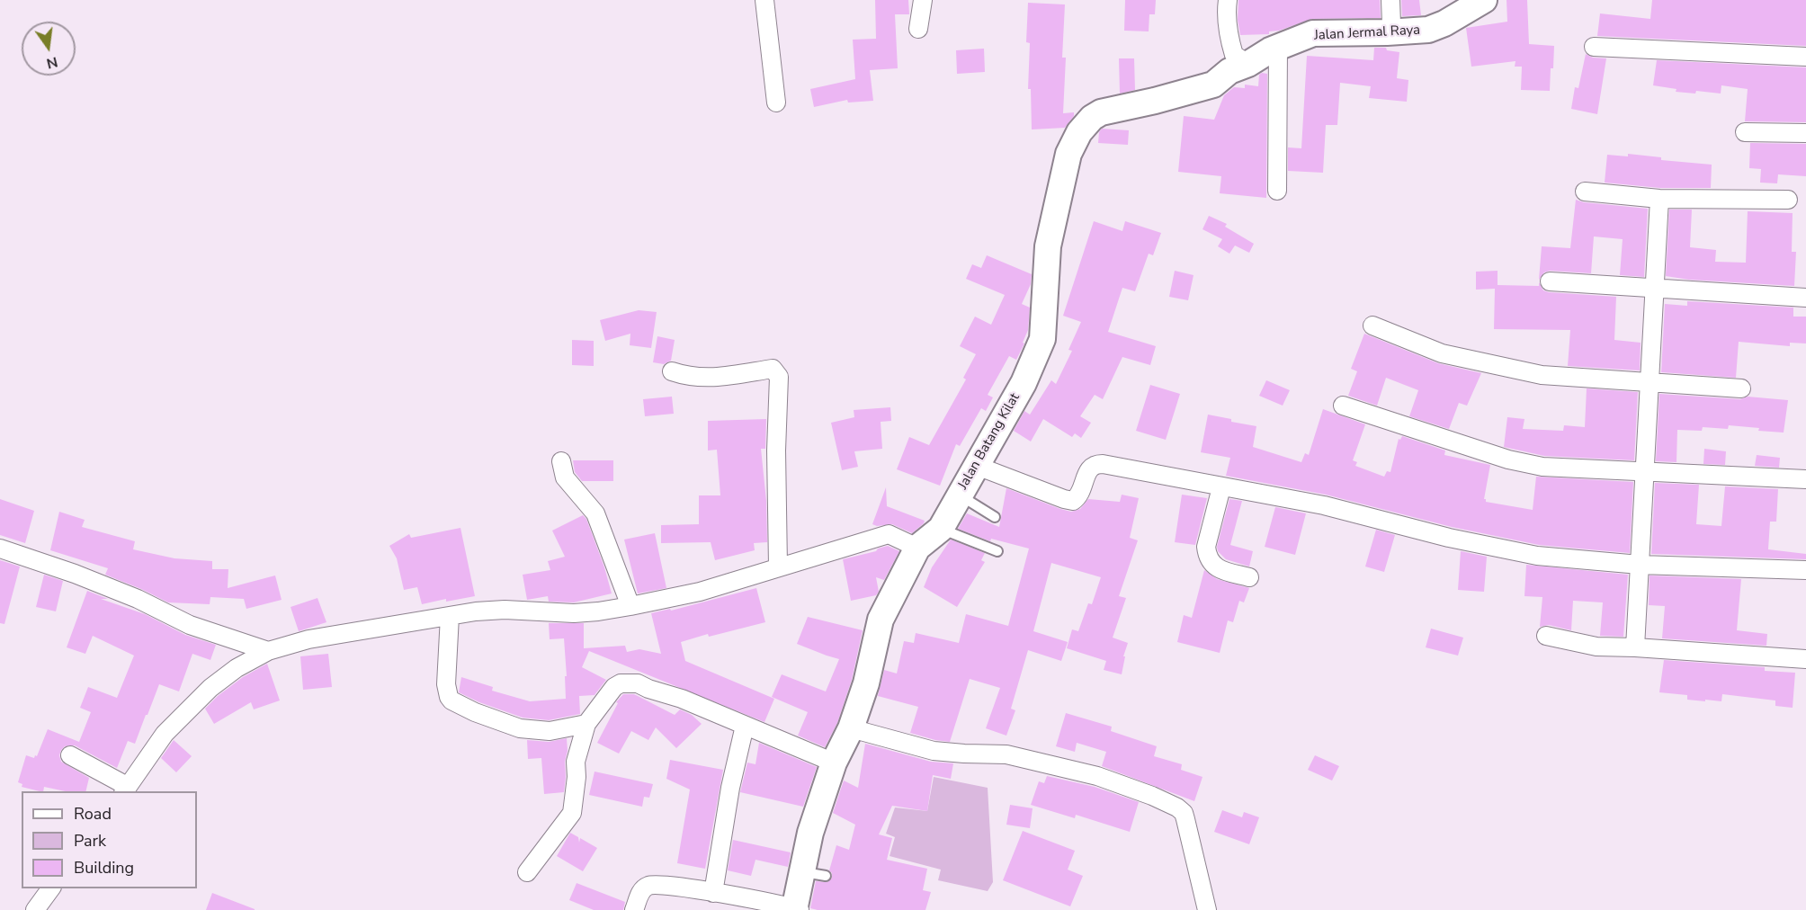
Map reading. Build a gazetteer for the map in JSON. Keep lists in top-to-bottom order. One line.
{"streets":{"street":["Jalan Jermal Raya","Jalan Batang Kilat"]},"crossings":[["Jalan Jermal Raya","Jalan Batang Kilat"]],"legend":["Road","Park","Building"],"north":"bottom"}
